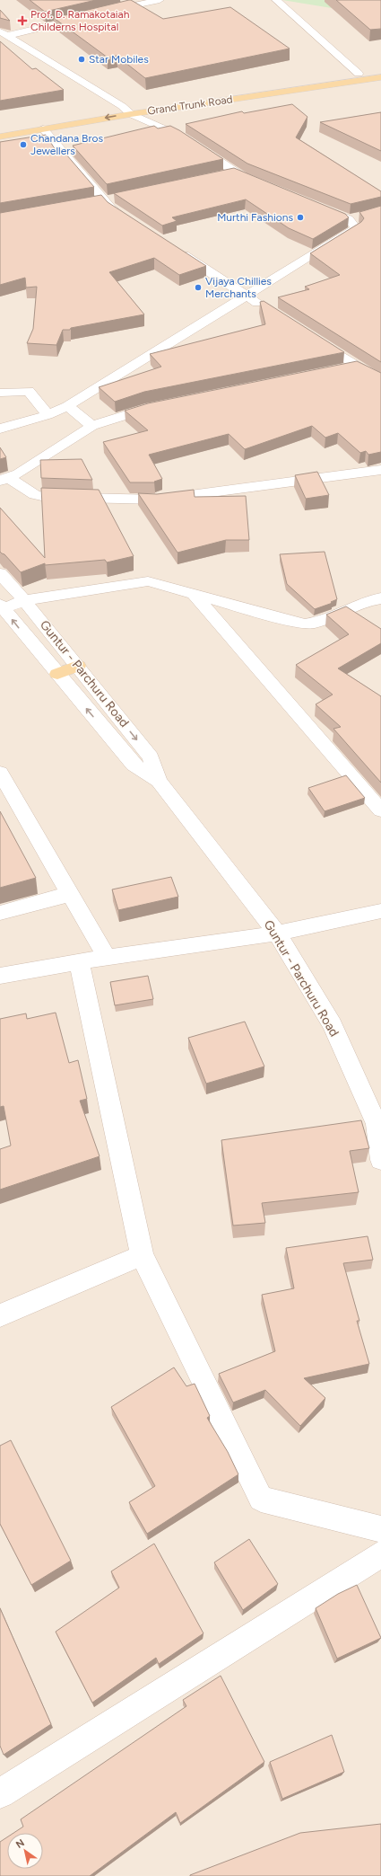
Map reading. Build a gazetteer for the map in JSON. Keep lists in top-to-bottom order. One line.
{"streets":{"main road":["Grand Trunk Road"],"street":["Guntur - Parchuru Road"]},"places":{"health":["Prof. D. Ramakotaiah Childerns Hospital"],"other":["Star Mobiles","Chandana Bros Jewellers","Murthi Fashions","Vijaya Chillies Merchants"]},"north":"top left"}
